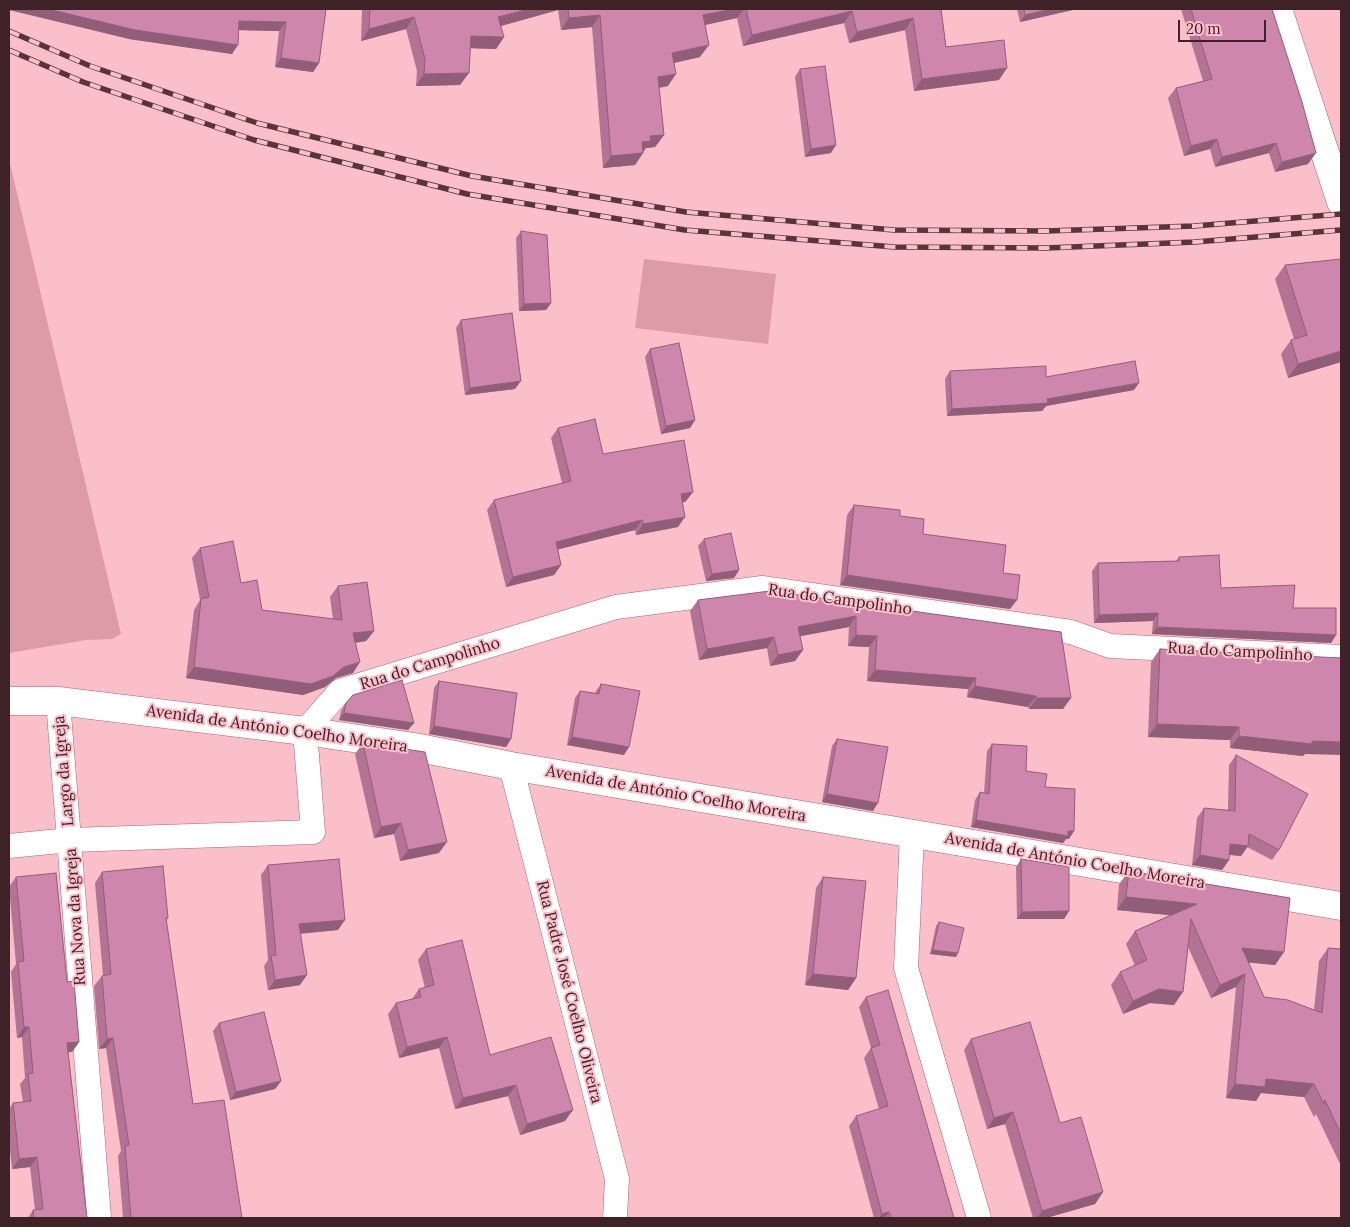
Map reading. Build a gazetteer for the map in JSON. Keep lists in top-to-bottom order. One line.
{"streets":{"street":["Rua do Campolinho","Avenida de António Coelho Moreira","Largo da Igreja","Rua Nova da Igreja","Rua Padre José Coelho Oliveira"]},"crossings":[["Rua do Campolinho","Avenida de António Coelho Moreira"],["Rua do Campolinho","Rua Nova da Igreja"],["Avenida de António Coelho Moreira","Largo da Igreja"],["Avenida de António Coelho Moreira","Rua Nova da Igreja"],["Avenida de António Coelho Moreira","Rua Padre José Coelho Oliveira"],["Largo da Igreja","Rua Nova da Igreja"]],"scale_bar":"20 m"}
